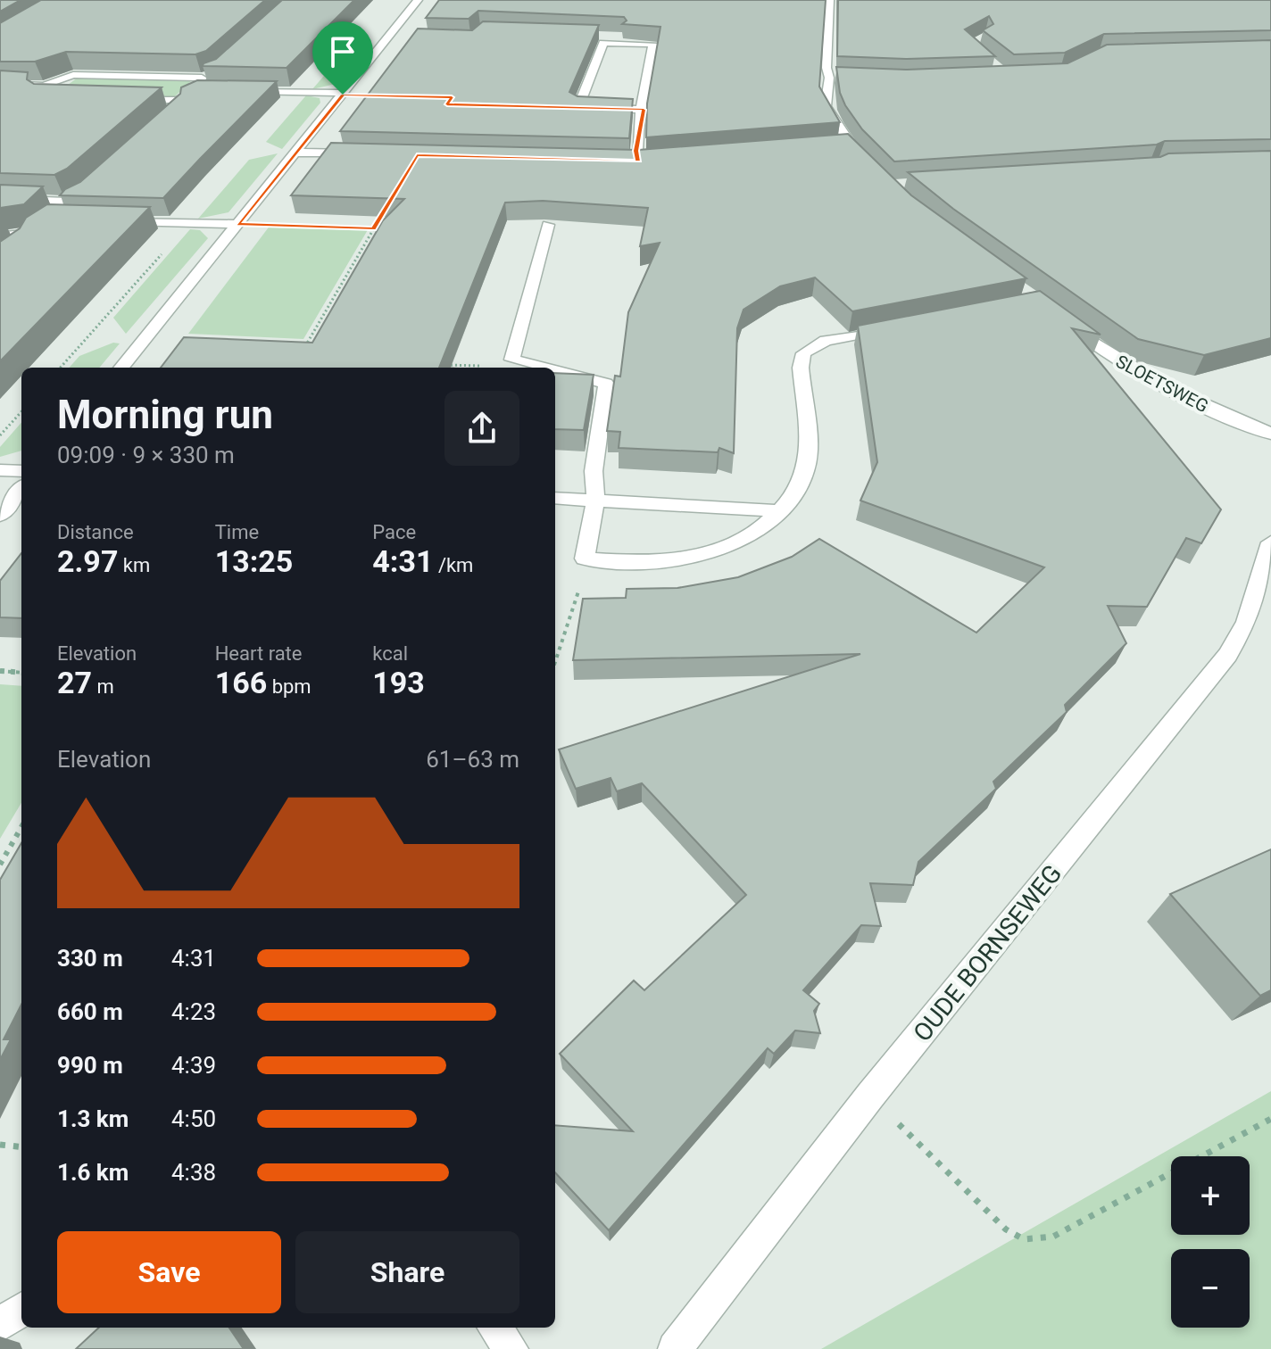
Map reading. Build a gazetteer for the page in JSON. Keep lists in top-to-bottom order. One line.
{"streets":{"street":["SLOETSWEG","OUDE BORNSEWEG"]},"page":{"heading":["Morning run","09:09 · 9 × 330 m"],"stats":[["Distance","2.97 km"],["Time","13:25"],["Pace","4:31 /km"],["Elevation","27 m"],["Heart rate","166 bpm"],["kcal","193"]],"chart":["Elevation","61–63 m"],"list":[{"name":"330 m","note":"4:31"},{"name":"660 m","note":"4:23"},{"name":"990 m","note":"4:39"},{"name":"1.3 km","note":"4:50"},{"name":"1.6 km","note":"4:38"}],"map_buttons":["+","−"],"buttons":["Save","Share"]}}
